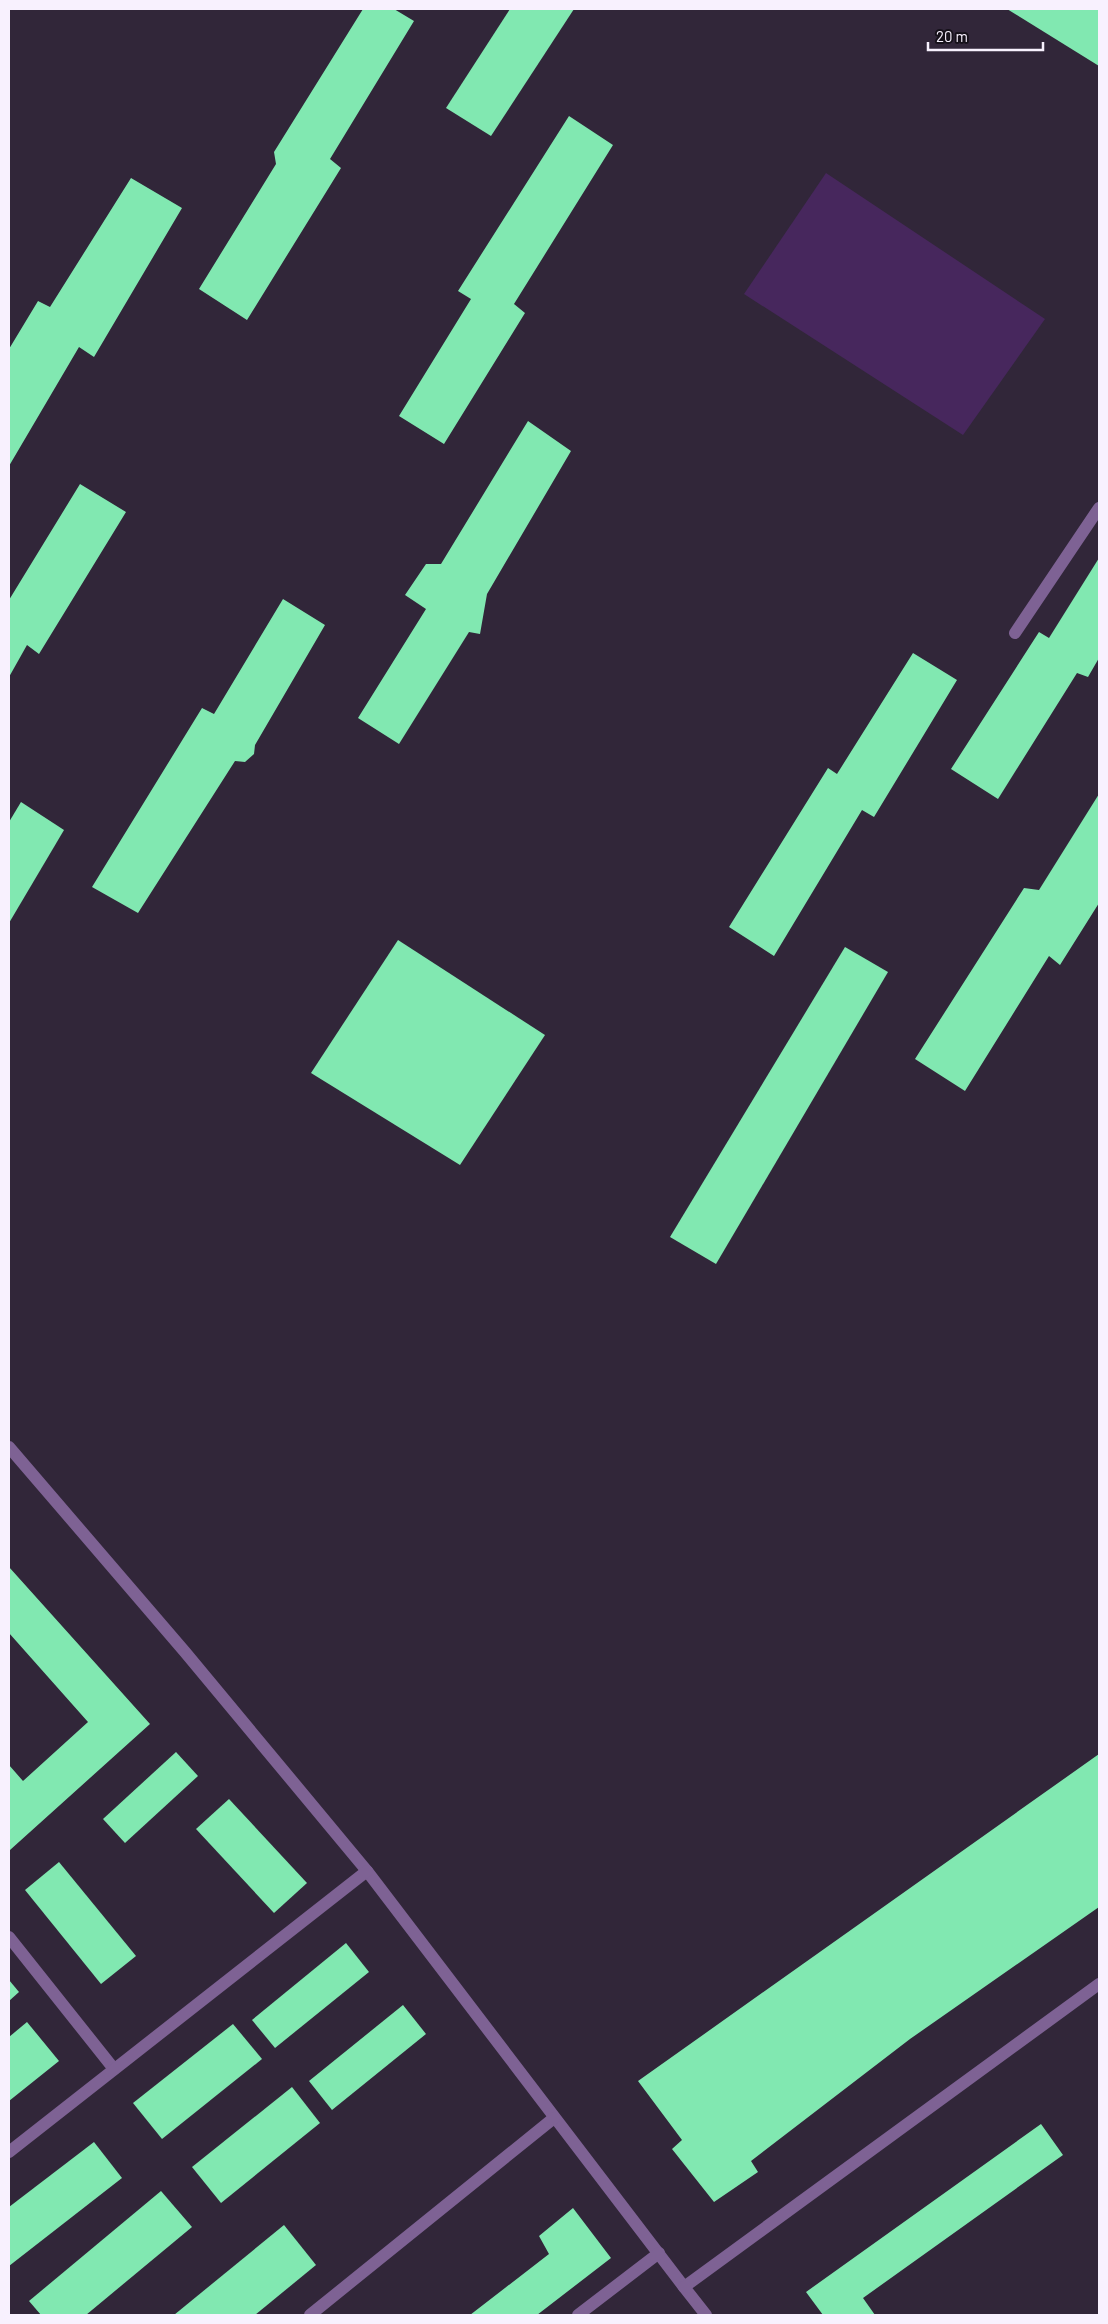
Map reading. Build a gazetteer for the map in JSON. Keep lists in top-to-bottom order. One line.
{"scale_bar":"20 m"}
